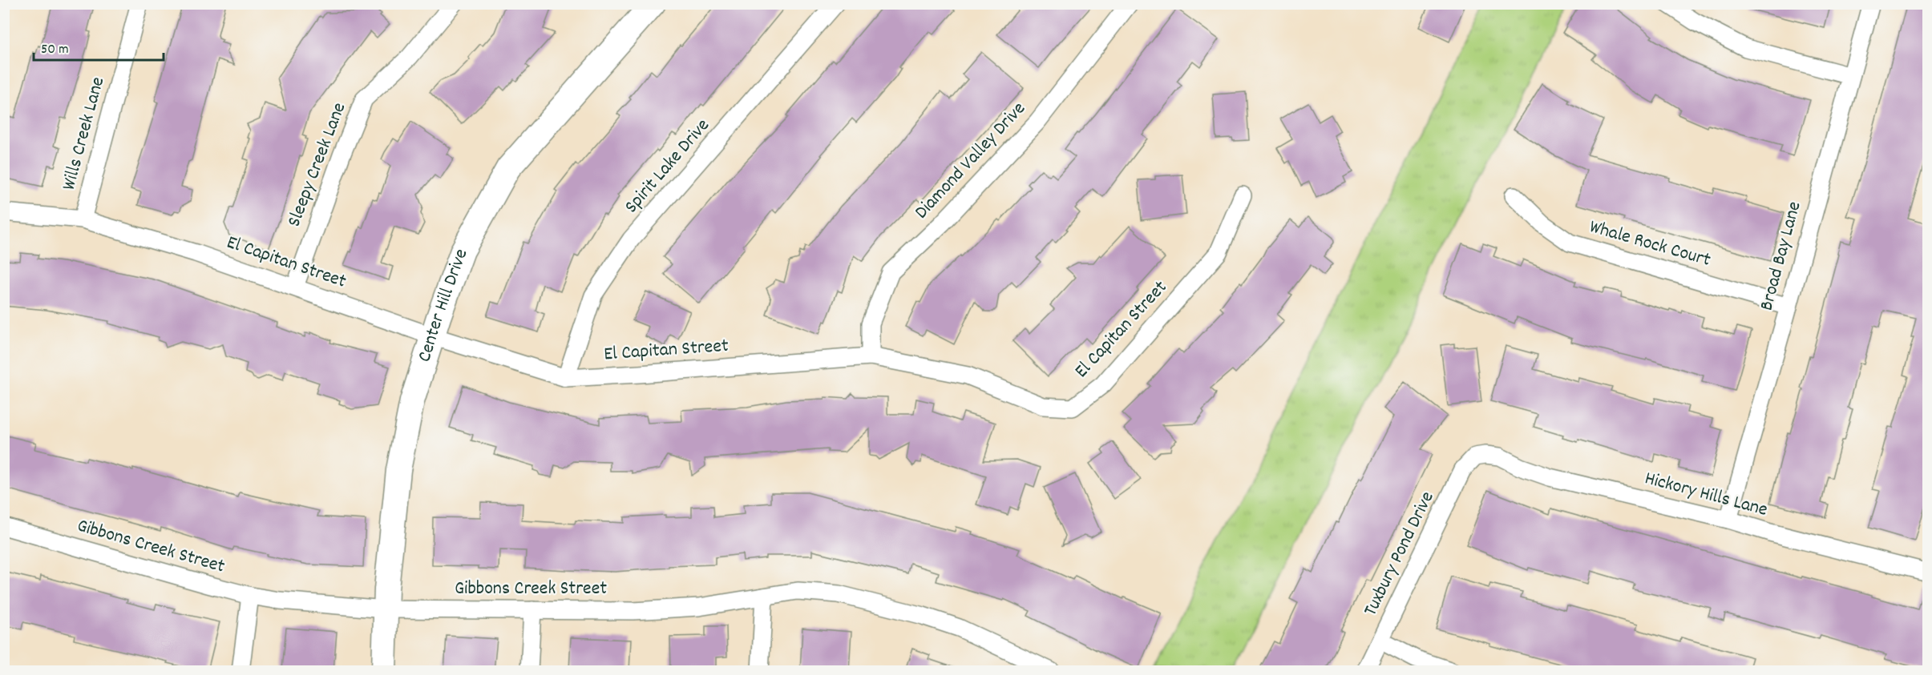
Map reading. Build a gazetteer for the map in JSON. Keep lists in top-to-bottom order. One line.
{"streets":{"street":["Wills Creek Lane","Diamond Valley Drive","Sleepy Creek Lane","Spirit Lake Drive","Whale Rock Court","Broad Bay Lane","El Capitan Street","Center Hill Drive","Hickory Hills Lane","Gibbons Creek Street","Tuxbury Pond Drive"]},"crossings":[["Wills Creek Lane","El Capitan Street"],["Diamond Valley Drive","El Capitan Street"],["Sleepy Creek Lane","El Capitan Street"],["Spirit Lake Drive","El Capitan Street"],["Whale Rock Court","Broad Bay Lane"],["Broad Bay Lane","Hickory Hills Lane"],["El Capitan Street","Center Hill Drive"],["Center Hill Drive","Gibbons Creek Street"],["Hickory Hills Lane","Tuxbury Pond Drive"]],"scale_bar":"50 m"}
